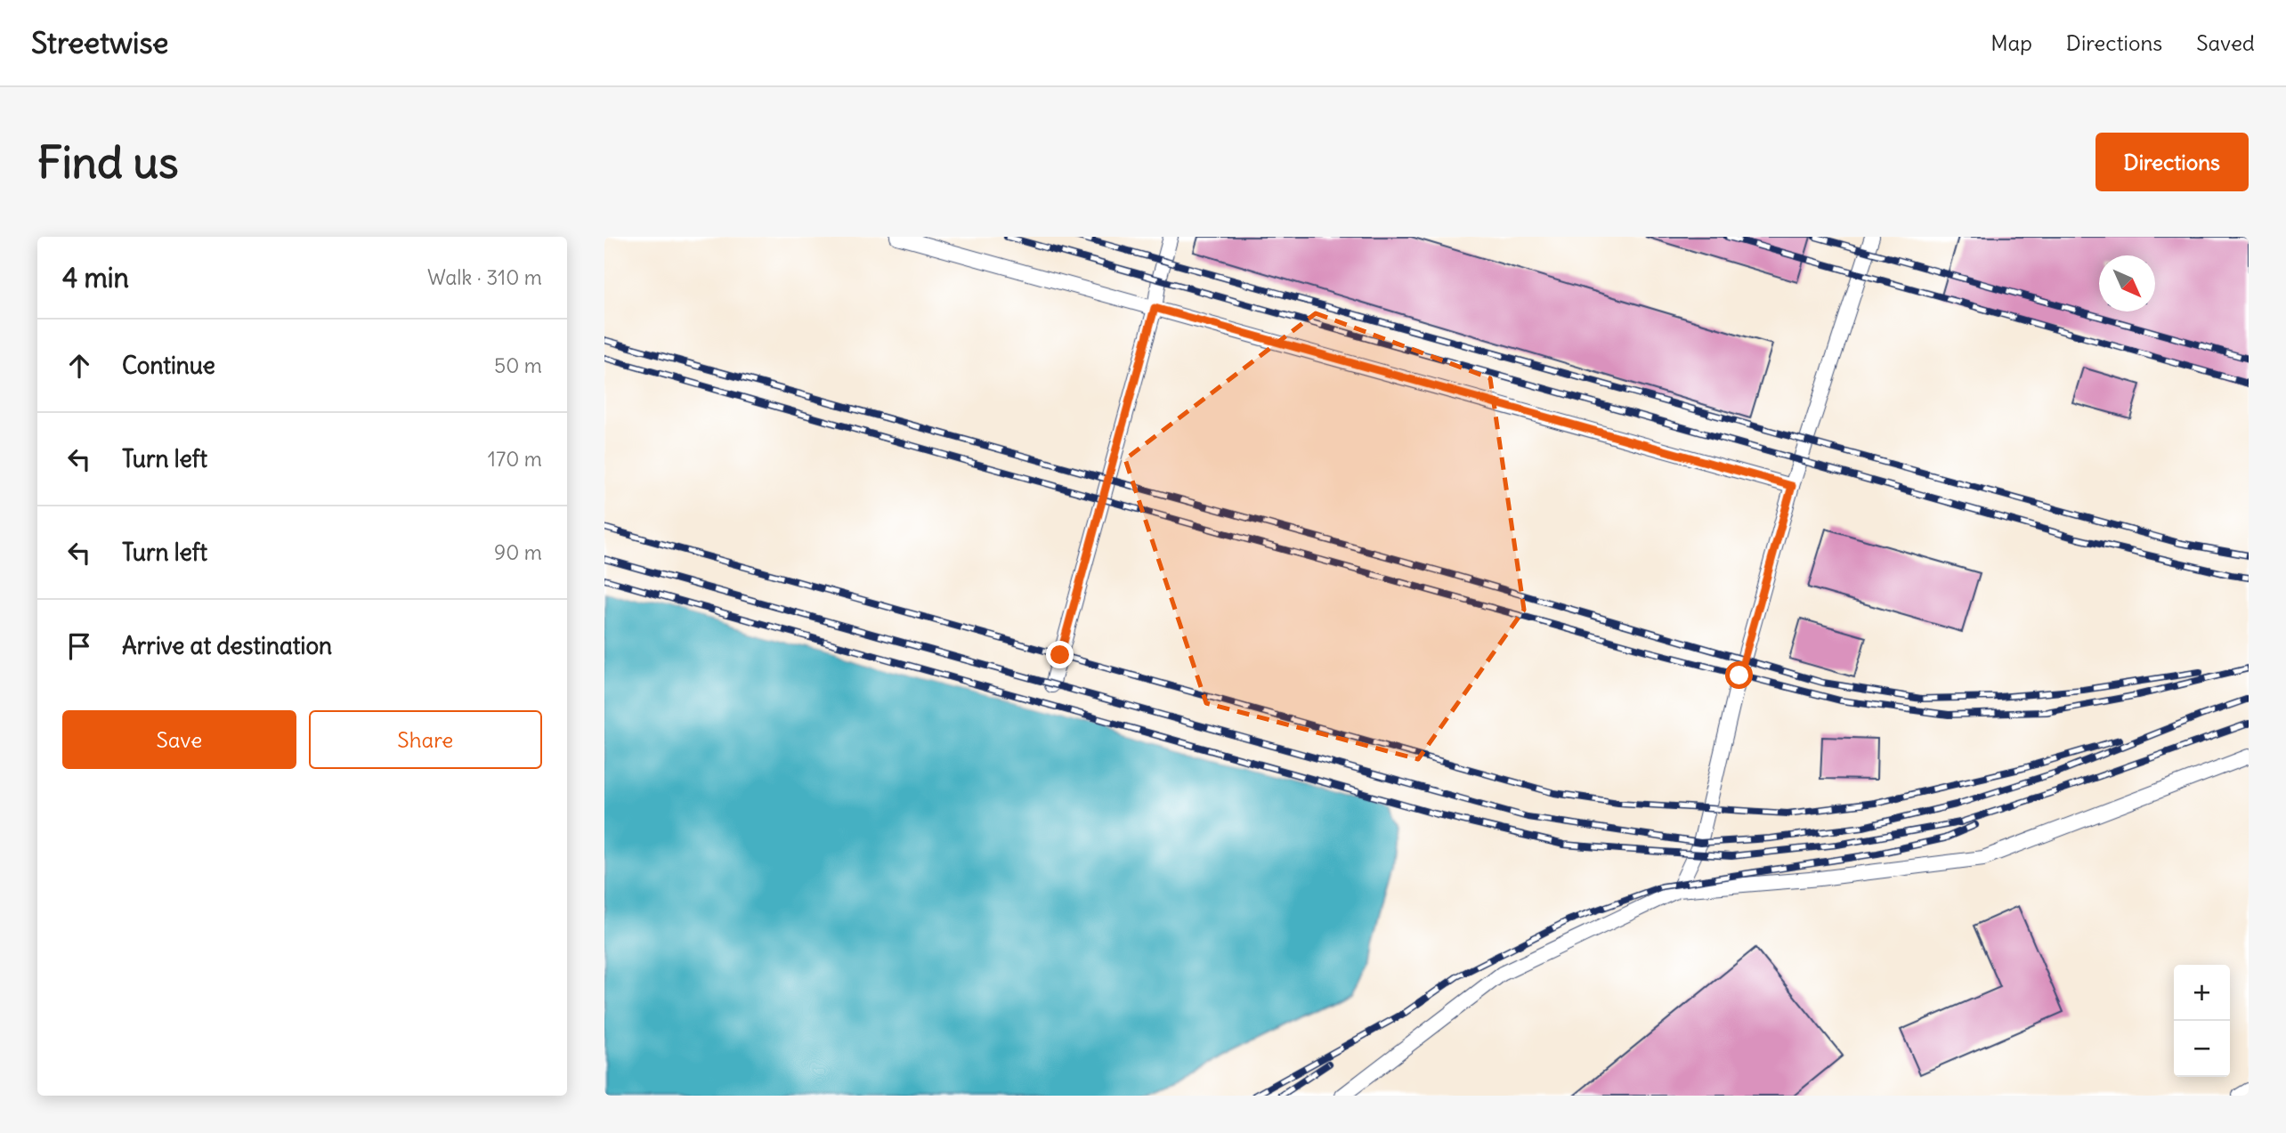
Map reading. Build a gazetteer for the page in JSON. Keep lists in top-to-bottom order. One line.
{"north":"bottom right","page":{"header":"Streetwise","nav":["Map","Directions","Saved"],"buttons":["Directions",["Save","Share"]],"title":"Find us","heading":["4 min","Walk · 310 m"],"list":[["Continue","50 m"],["Turn left","170 m"],["Turn left","90 m"],"Arrive at destination"],"map_buttons":["+","−"]}}
